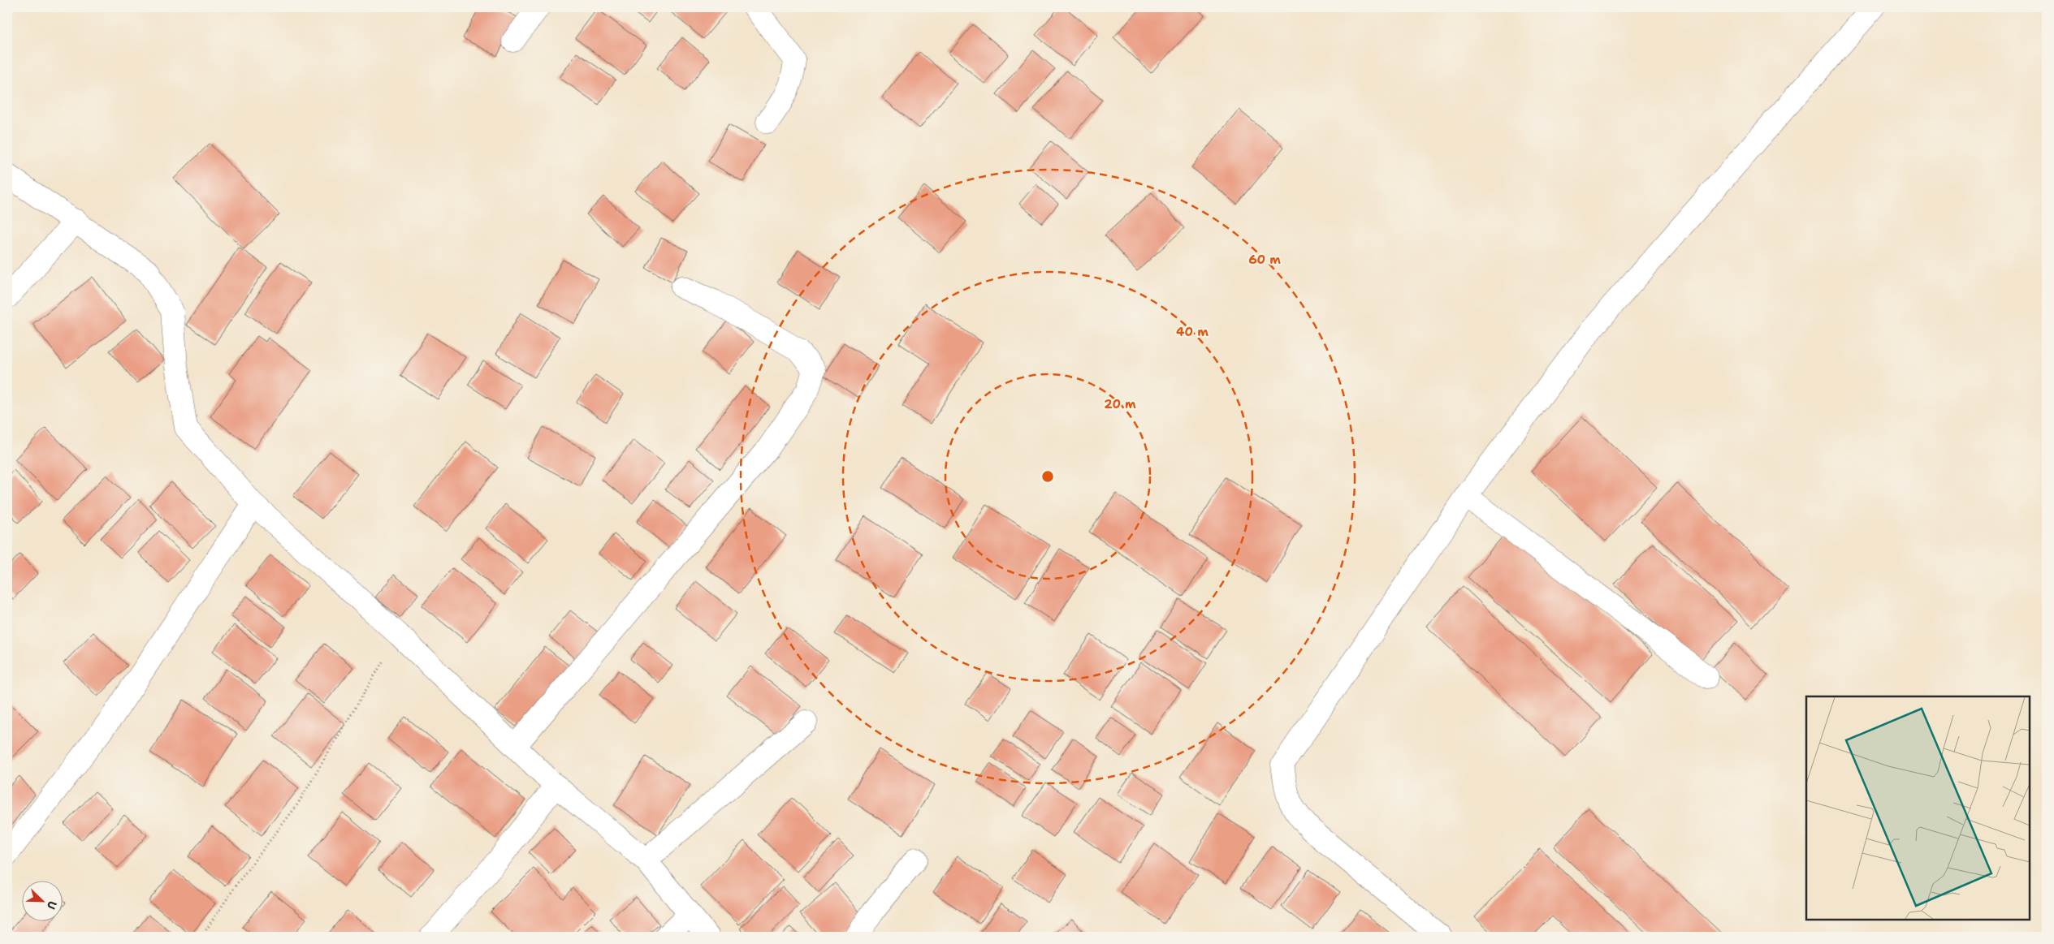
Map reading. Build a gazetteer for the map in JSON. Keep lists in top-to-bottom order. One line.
{"north":"bottom right","rings":["60 m","40 m","20 m"]}
